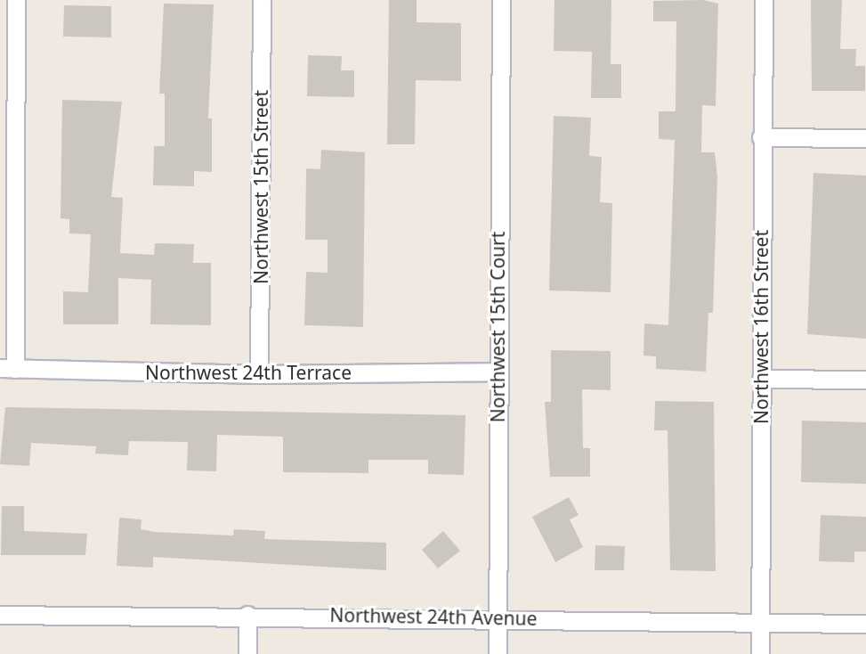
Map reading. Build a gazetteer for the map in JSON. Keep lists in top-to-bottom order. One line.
{"streets":{"street":["Northwest 15th Street","Northwest 15th Court","Northwest 16th Street","Northwest 24th Terrace","Northwest 24th Avenue"]},"crossings":[["Northwest 15th Street","Northwest 24th Terrace"],["Northwest 15th Court","Northwest 24th Terrace"],["Northwest 15th Court","Northwest 24th Avenue"],["Northwest 16th Street","Northwest 24th Avenue"]]}
